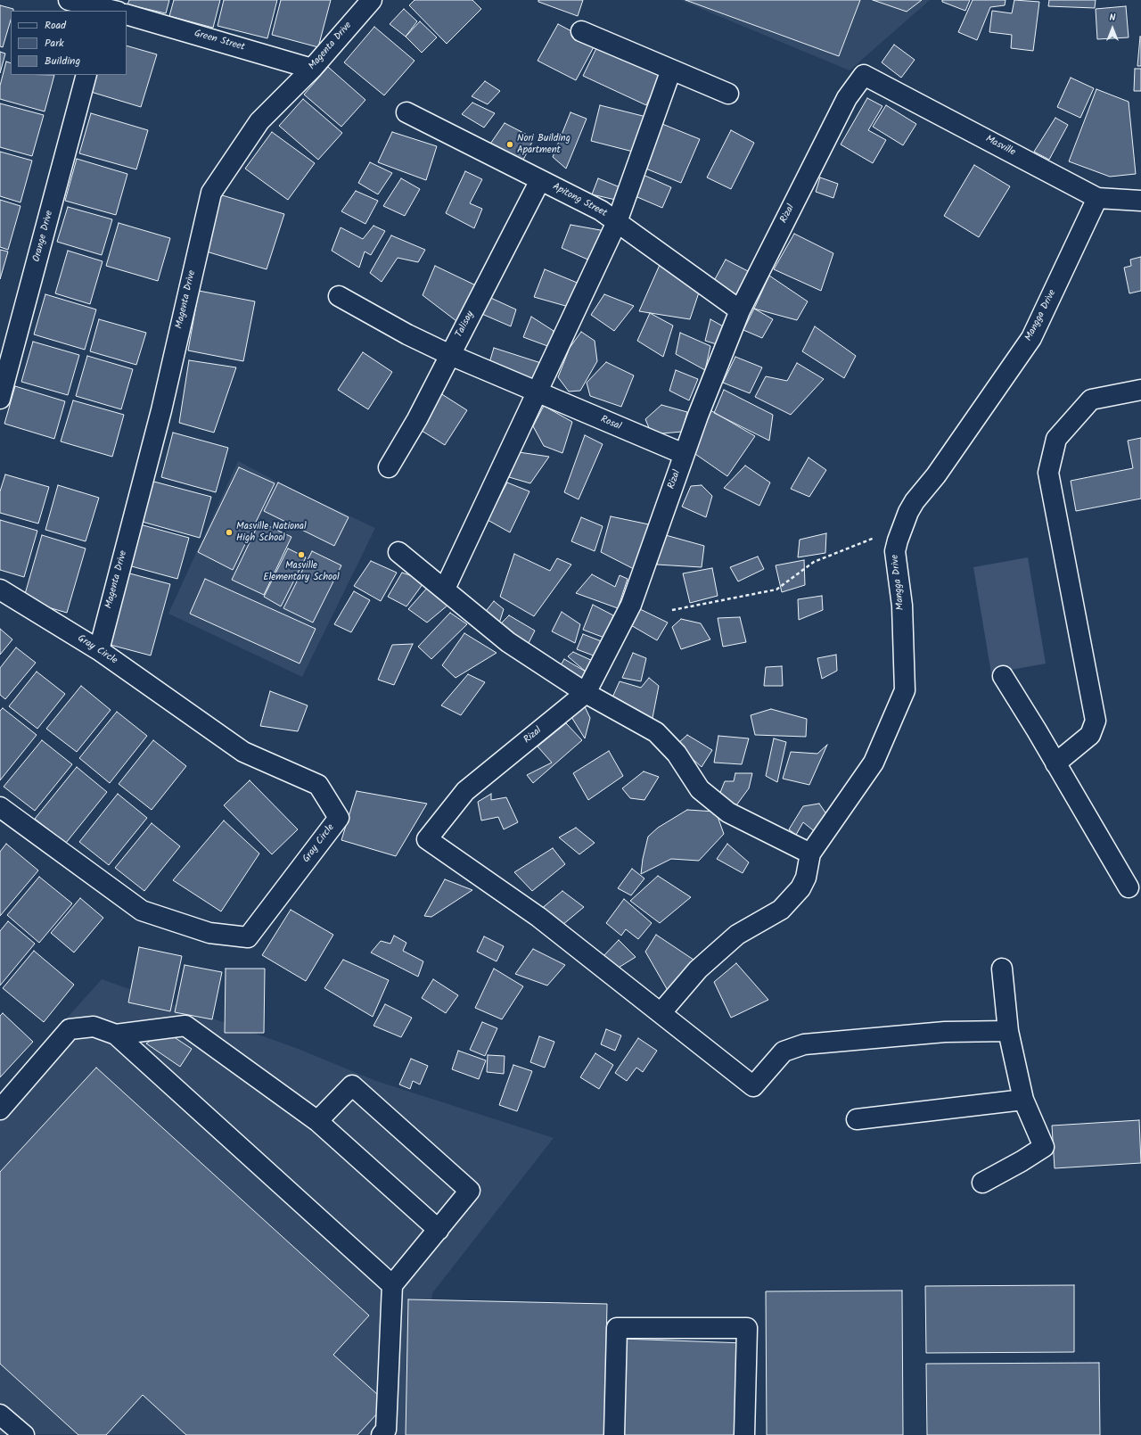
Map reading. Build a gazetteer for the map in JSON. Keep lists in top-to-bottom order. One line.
{"streets":{"street":["Green Street","Magenta Drive","Masville","Apitong Street","Rizal","Orange Drive","Mangga Drive","Talisay","Rosal","Gray Circle"]},"crossings":[["Green Street","Magenta Drive"],["Magenta Drive","Gray Circle"],["Masville","Rizal"],["Masville","Mangga Drive"],["Apitong Street","Rizal"],["Apitong Street","Talisay"],["Rizal","Mangga Drive"],["Rizal","Rosal"],["Talisay","Rosal"]],"places":["Nori Building Apartment","Masville National High School","Masville Elementary School"],"legend":["Road","Park","Building"],"north":"top"}
